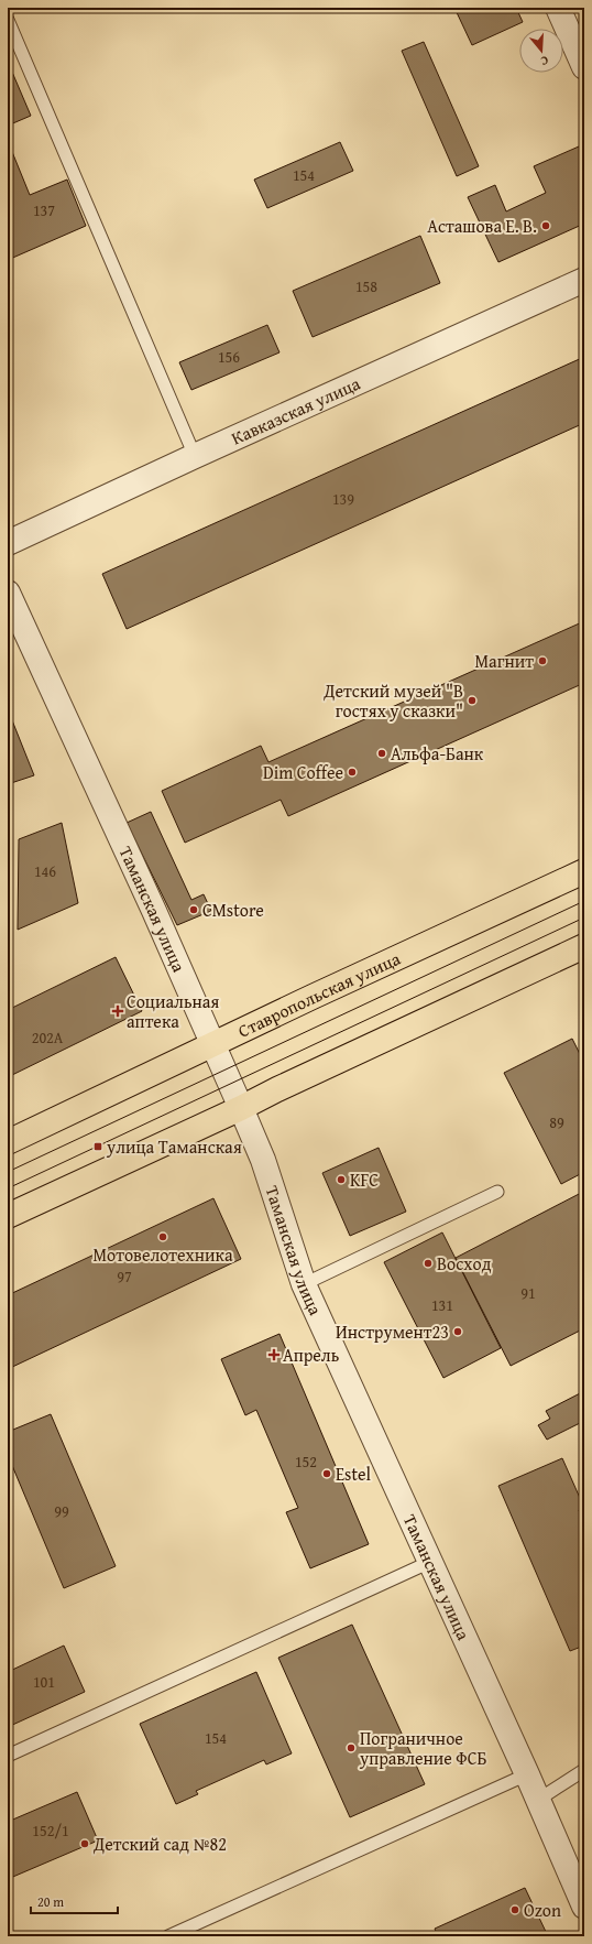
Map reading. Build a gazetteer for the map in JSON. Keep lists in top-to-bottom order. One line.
{"streets":{"main road":["Ставропольская улица"],"street":["Кавказская улица","Таманская улица"]},"crossings":[["Таманская улица","Ставропольская улица"]],"places":{"other":["Асташова Е. В.","Магнит","Детский музей \"В гостях у сказки\"","Альфа-Банк","Dim Coffee","CMstore","KFC","Мотовелотехника","Восход","Инструмент23","Estel","Пограничное управление ФСБ","Детский сад №82","Ozon"],"health":["Социальная аптека","Апрель"],"transit":["улица Таманская"]},"house_numbers":["154","137","158","156","139","146","202А","89","97","91","131","152","99","101","154","152/1"],"scale_bar":"20 m","north":"bottom"}
